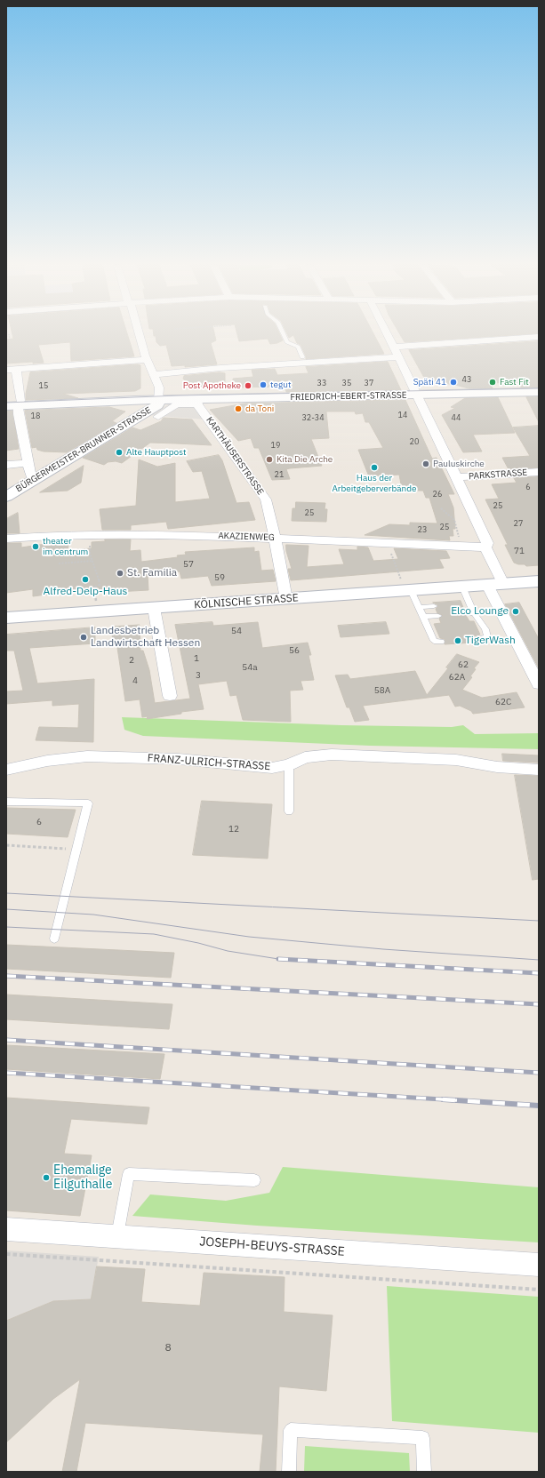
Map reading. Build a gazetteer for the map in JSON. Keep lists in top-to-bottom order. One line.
{"streets":{"main road":["FRIEDRICH-EBERT-STRASSE","BÜRGERMEISTER-BRUNNER-STRASSE","KÖLNISCHE STRASSE"],"street":["KARTHÄUSERSTRASSE","PARKSTRASSE","AKAZIENWEG","FRANZ-ULRICH-STRASSE","JOSEPH-BEUYS-STRASSE"]},"crossings":[["FRIEDRICH-EBERT-STRASSE","BÜRGERMEISTER-BRUNNER-STRASSE"],["FRIEDRICH-EBERT-STRASSE","KARTHÄUSERSTRASSE"],["KARTHÄUSERSTRASSE","AKAZIENWEG"],["KARTHÄUSERSTRASSE","KÖLNISCHE STRASSE"]],"places":["Späti 41","Fast Fit","tegut","Post Apotheke","da Toni","Alte Hauptpost","Kita Die Arche","Pauluskirche","Haus der Arbeitgeberverbände","theater im centrum","St. Familia","Alfred-Delp-Haus","Elco Lounge","Landesbetrieb Landwirtschaft Hessen","TigerWash","Ehemalige Eilguthalle"],"house_numbers":["43","33","35","37","15","14","18","32-34","44","20","19","21","6","26","25","25","27","25","23","71","57","59","54","56","1","2","62","54a","3","62A","4","58A","62C","6","12","8"]}
